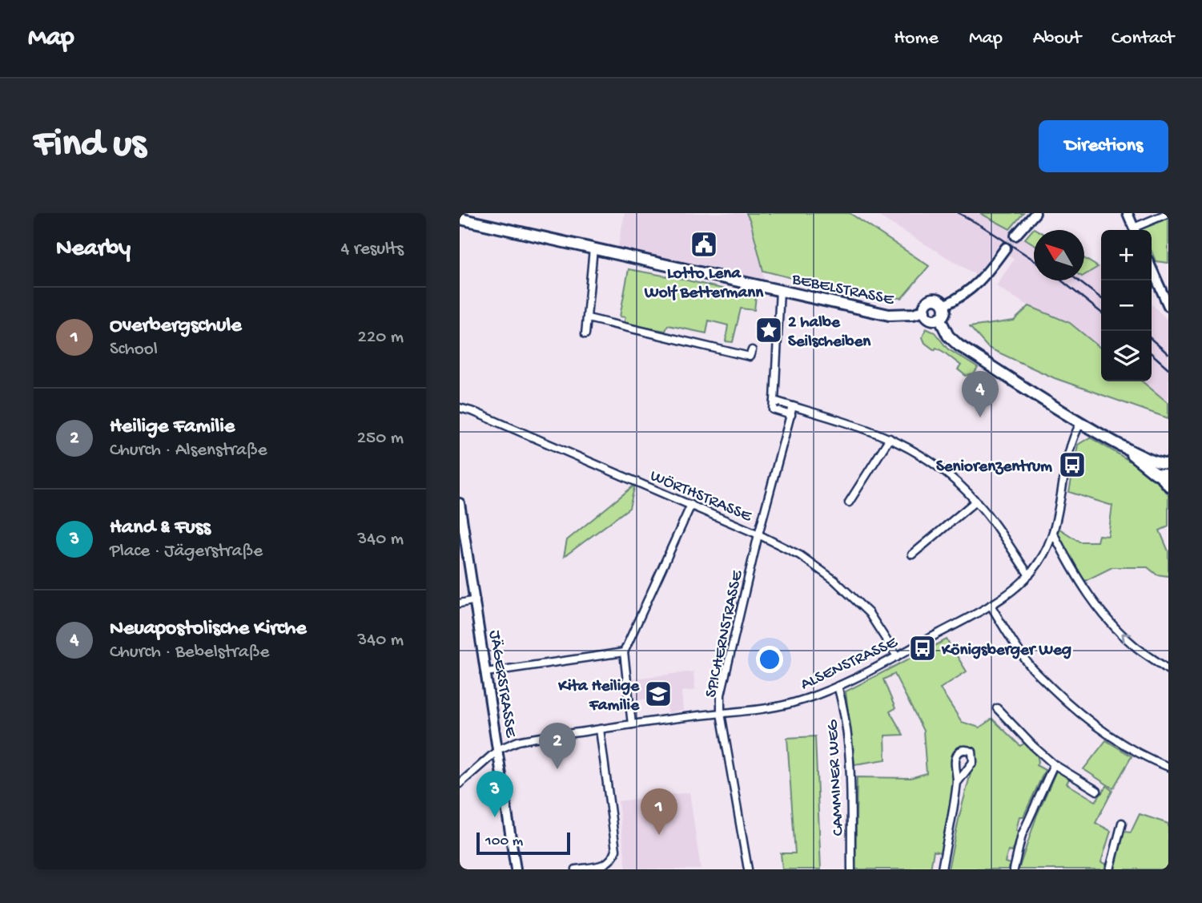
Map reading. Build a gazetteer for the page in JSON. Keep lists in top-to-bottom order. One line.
{"streets":{"main road":["BEBELSTRASSE"],"street":["WÖRTHSTRASSE","SPICHERNSTRASSE","ALSENSTRASSE","JÄGERSTRASSE","CAMMINER WEG"]},"crossings":[["WÖRTHSTRASSE","SPICHERNSTRASSE"],["WÖRTHSTRASSE","ALSENSTRASSE"],["SPICHERNSTRASSE","ALSENSTRASSE"],["ALSENSTRASSE","JÄGERSTRASSE"],["ALSENSTRASSE","CAMMINER WEG"]],"places":{"public building":["Lotto Lena Wolf Bettermann"],"place":["2 halbe Seilscheiben"],"bus stop":["Seniorenzentrum","Königsberger Weg"],"school or university":["Kita Heilige Familie"]},"scale_bar":"100 m","north":"top left","page":{"header":"Map","nav":["Home","Map","About","Contact"],"buttons":"Directions","title":"Find us","heading":["Nearby","4 results"],"map_buttons":["+","−"],"list":[{"mark":"1","name":"Overbergschule","note":"School","value":"220 m"},{"mark":"2","name":"Heilige Familie","note":"Church · Alsenstraße","value":"250 m"},{"mark":"3","name":"Hand & Fuss","note":"Place · Jägerstraße","value":"340 m"},{"mark":"4","name":"Neuapostolische Kirche","note":"Church · Bebelstraße","value":"340 m"}],"pins":["4","2","3","1"],"scale":"100 m"}}
